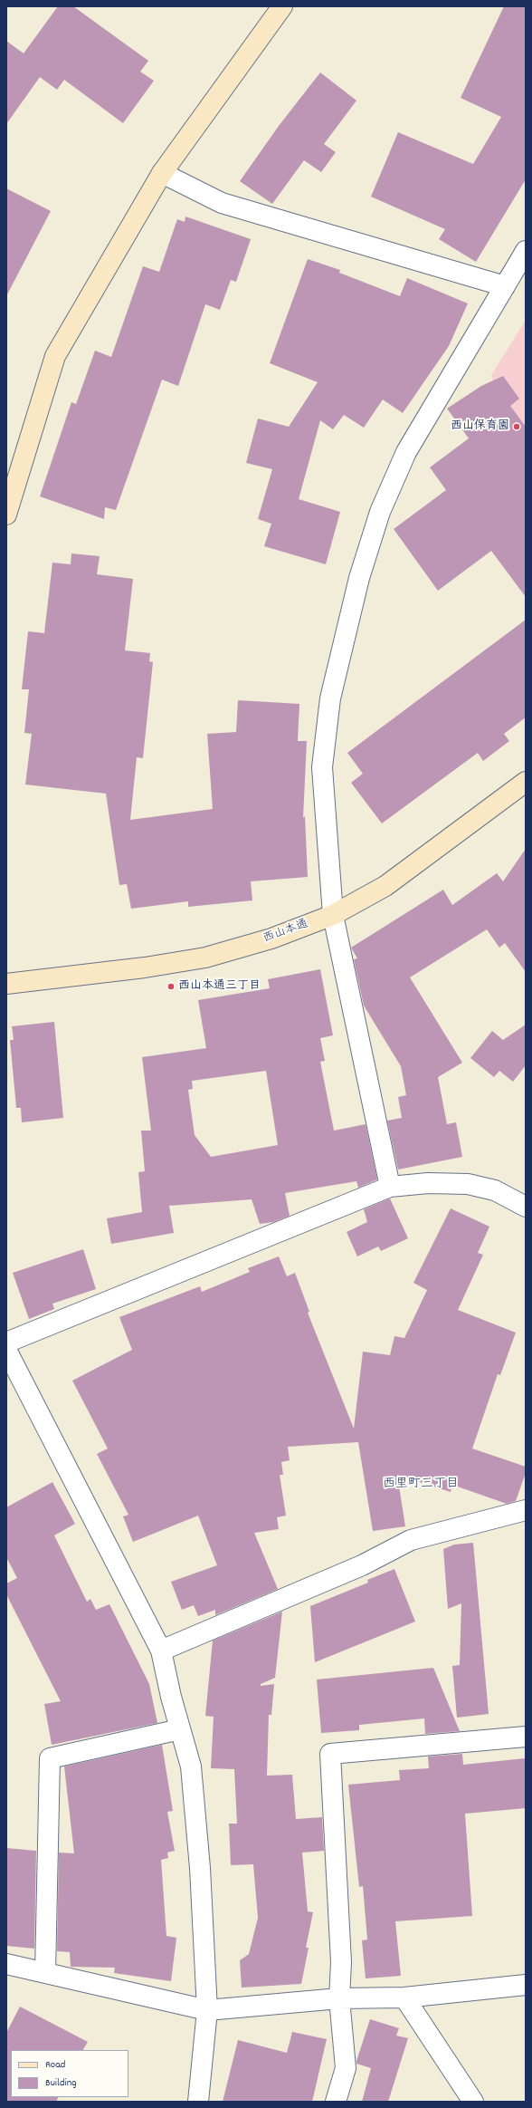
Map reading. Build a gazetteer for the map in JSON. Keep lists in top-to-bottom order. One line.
{"streets":{"street":["西山本通"]},"districts":["西里町三丁目"],"places":["西山保育園","西山本通三丁目"],"legend":["Road","Building"]}
